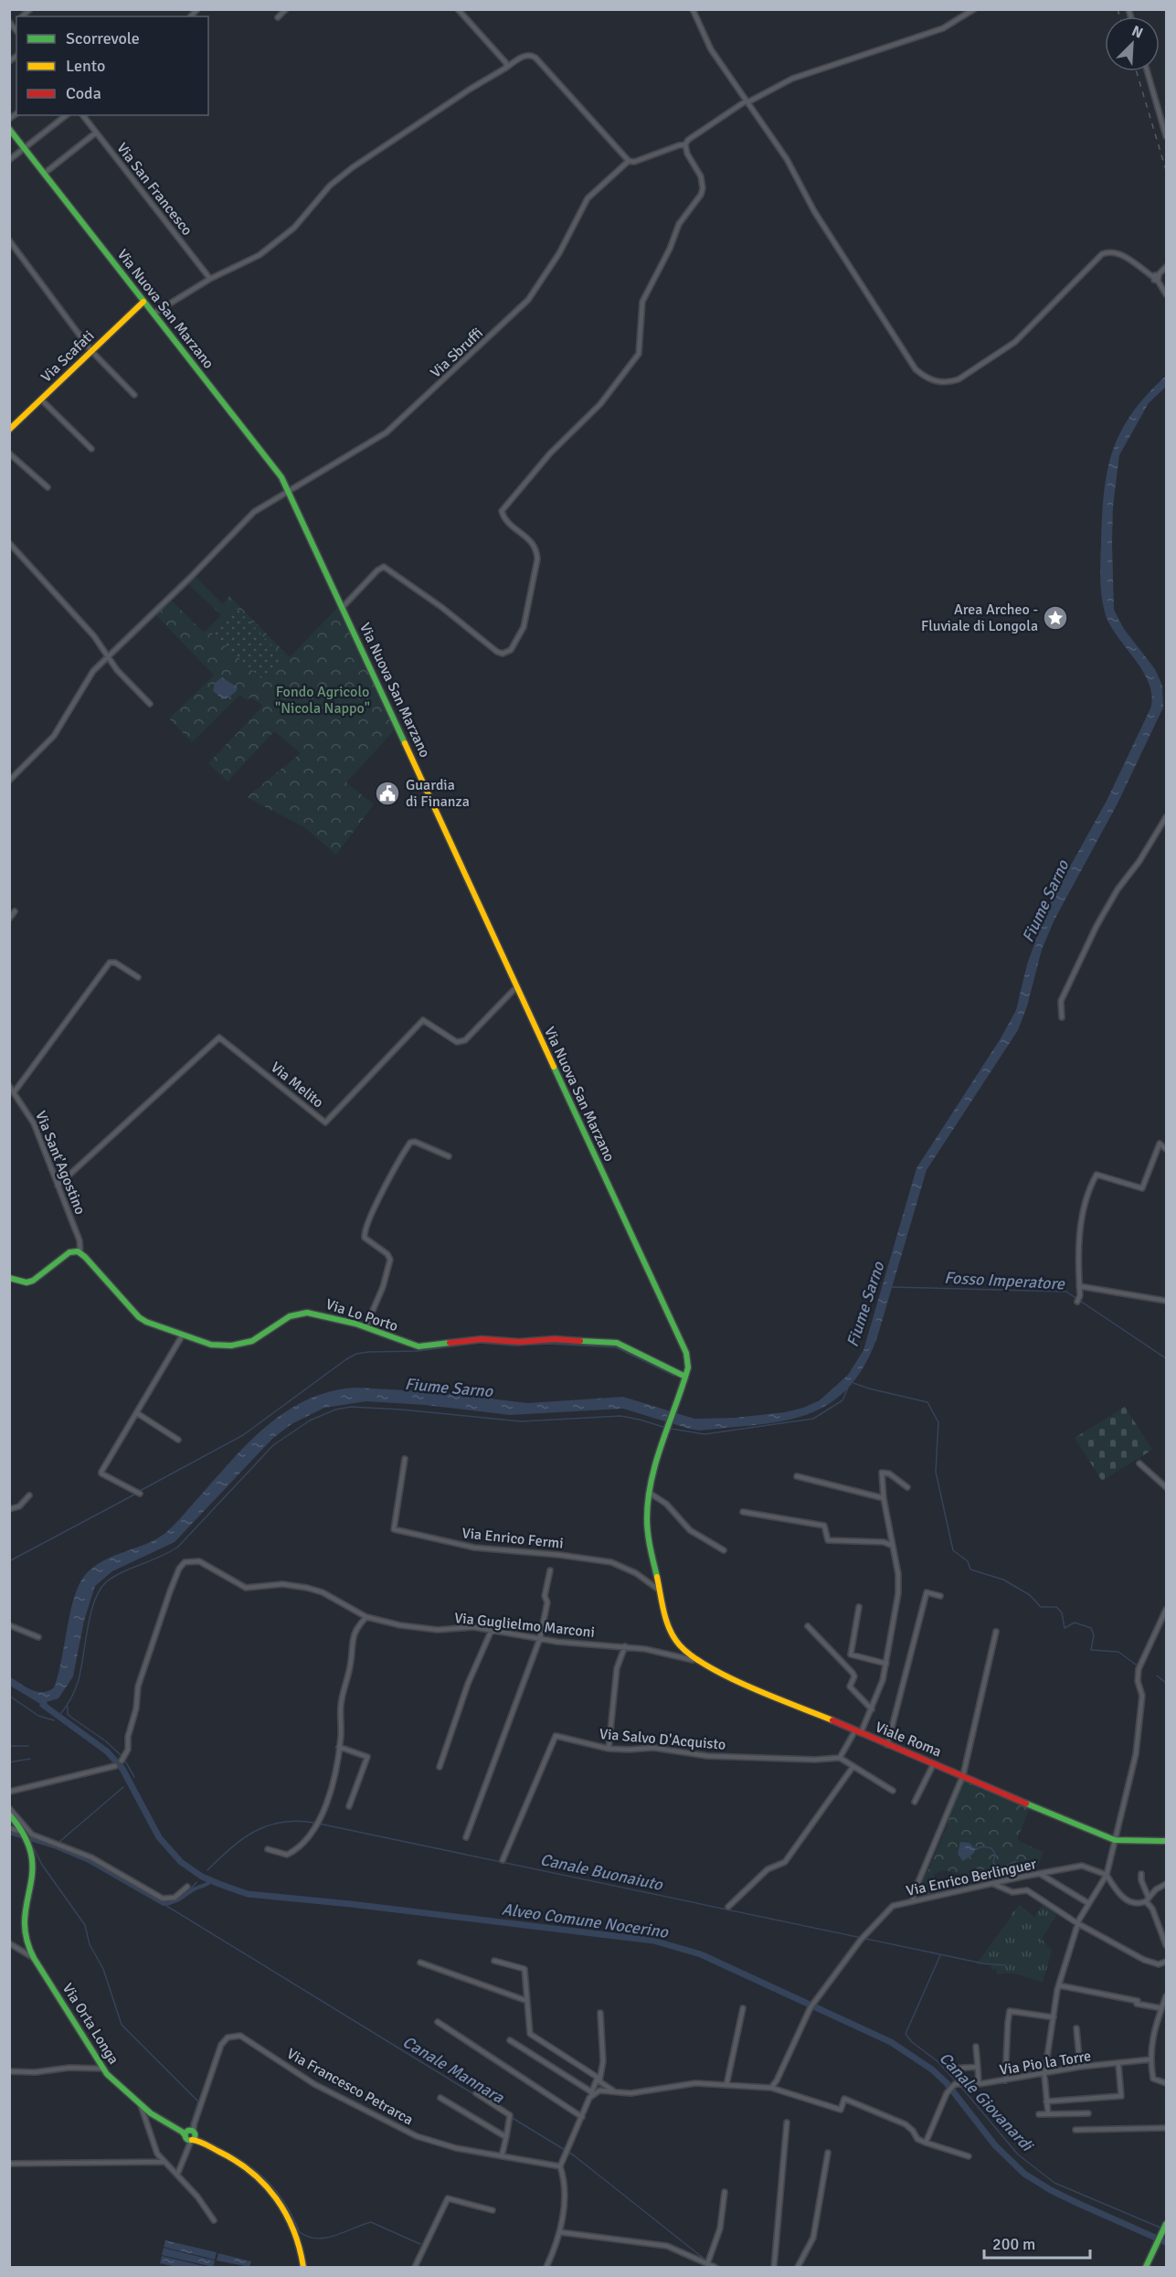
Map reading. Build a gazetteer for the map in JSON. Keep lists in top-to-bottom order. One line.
{"streets":{"street":["Via San Francesco","Via Nuova San Marzano","Via Sbruffi","Via Scafati","Via Melito","Via Sant'Agostino","Via Lo Porto","Via Enrico Fermi","Via Guglielmo Marconi","Via Salvo D'Acquisto","Viale Roma","Via Enrico Berlinguer","Via Orta Longa","Via Pio la Torre","Via Francesco Petrarca"]},"crossings":[["Via Nuova San Marzano","Via Sbruffi"],["Via Nuova San Marzano","Via Scafati"],["Via Nuova San Marzano","Via Melito"],["Via Nuova San Marzano","Via Lo Porto"],["Via Nuova San Marzano","Via Enrico Fermi"],["Via Nuova San Marzano","Via Guglielmo Marconi"],["Via Nuova San Marzano","Viale Roma"],["Via Melito","Via Sant'Agostino"],["Via Sant'Agostino","Via Lo Porto"],["Via Guglielmo Marconi","Viale Roma"],["Via Orta Longa","Via Francesco Petrarca"]],"water":["Fiume Sarno","Fosso Imperatore","Canale Buonaiuto","Alveo Comune Nocerino","Canale Mannara","Canale Giovanardi"],"parks":["Fondo Agricolo \"Nicola Nappo\""],"places":{"place":["Area Archeo - Fluviale di Longola"],"public building":["Guardia di Finanza"]},"legend":["Scorrevole","Lento","Coda"],"scale_bar":"200 m","north":"top right"}
